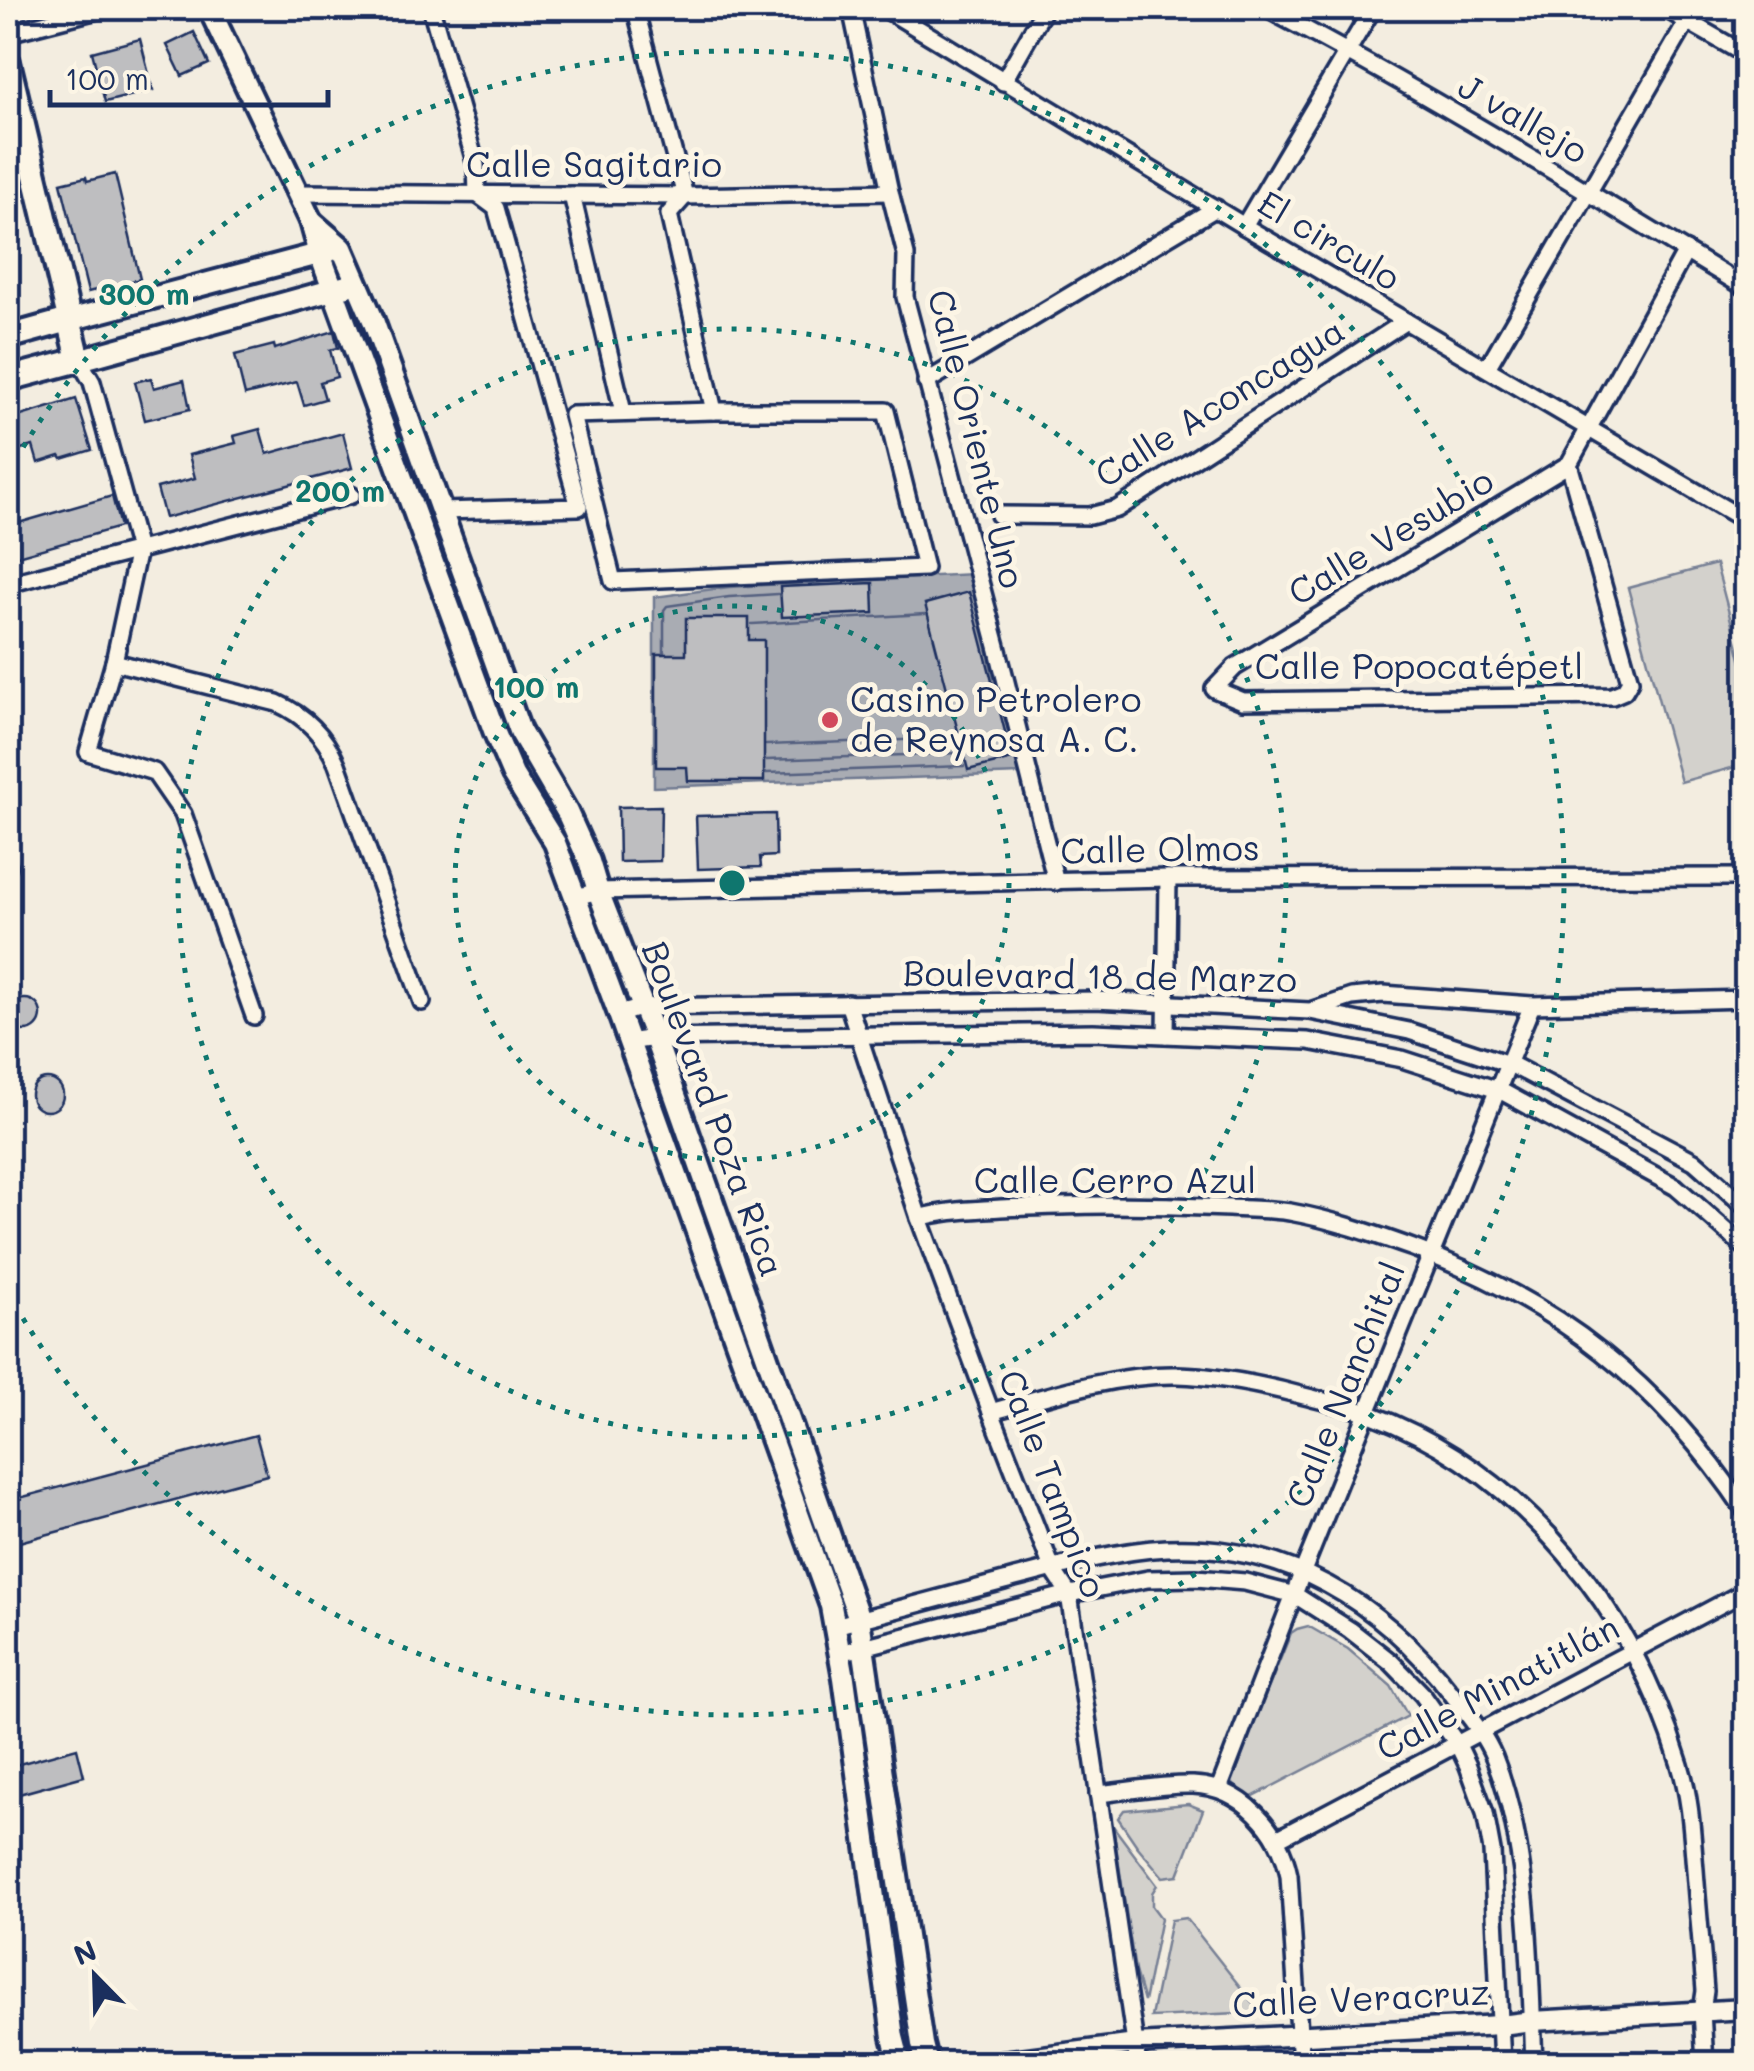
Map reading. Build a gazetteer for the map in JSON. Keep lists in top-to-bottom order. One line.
{"streets":{"main road":["Boulevard Poza Rica"],"street":["J vallejo","Calle Sagitario","El circulo","Calle Aconcagua","Calle Oriente Uno","Calle Vesubio","Calle Popocatépetl","Calle Olmos","Boulevard 18 de Marzo","Calle Cerro Azul","Calle Nanchital","Calle Tampico","Calle Minatitlán","Calle Veracruz"]},"crossings":[["Calle Sagitario","Calle Oriente Uno"],["Calle Sagitario","Boulevard Poza Rica"],["El circulo","Calle Aconcagua"],["Calle Oriente Uno","Calle Olmos"],["Calle Vesubio","Calle Popocatépetl"],["Calle Olmos","Boulevard Poza Rica"],["Boulevard 18 de Marzo","Boulevard Poza Rica"],["Boulevard 18 de Marzo","Calle Nanchital"],["Boulevard 18 de Marzo","Calle Tampico"],["Calle Cerro Azul","Calle Nanchital"],["Calle Cerro Azul","Calle Tampico"],["Calle Tampico","Calle Veracruz"]],"places":["Casino Petrolero de Reynosa A. C."],"scale_bar":"100 m","north":"top left","rings":["300 m","200 m","100 m"]}
